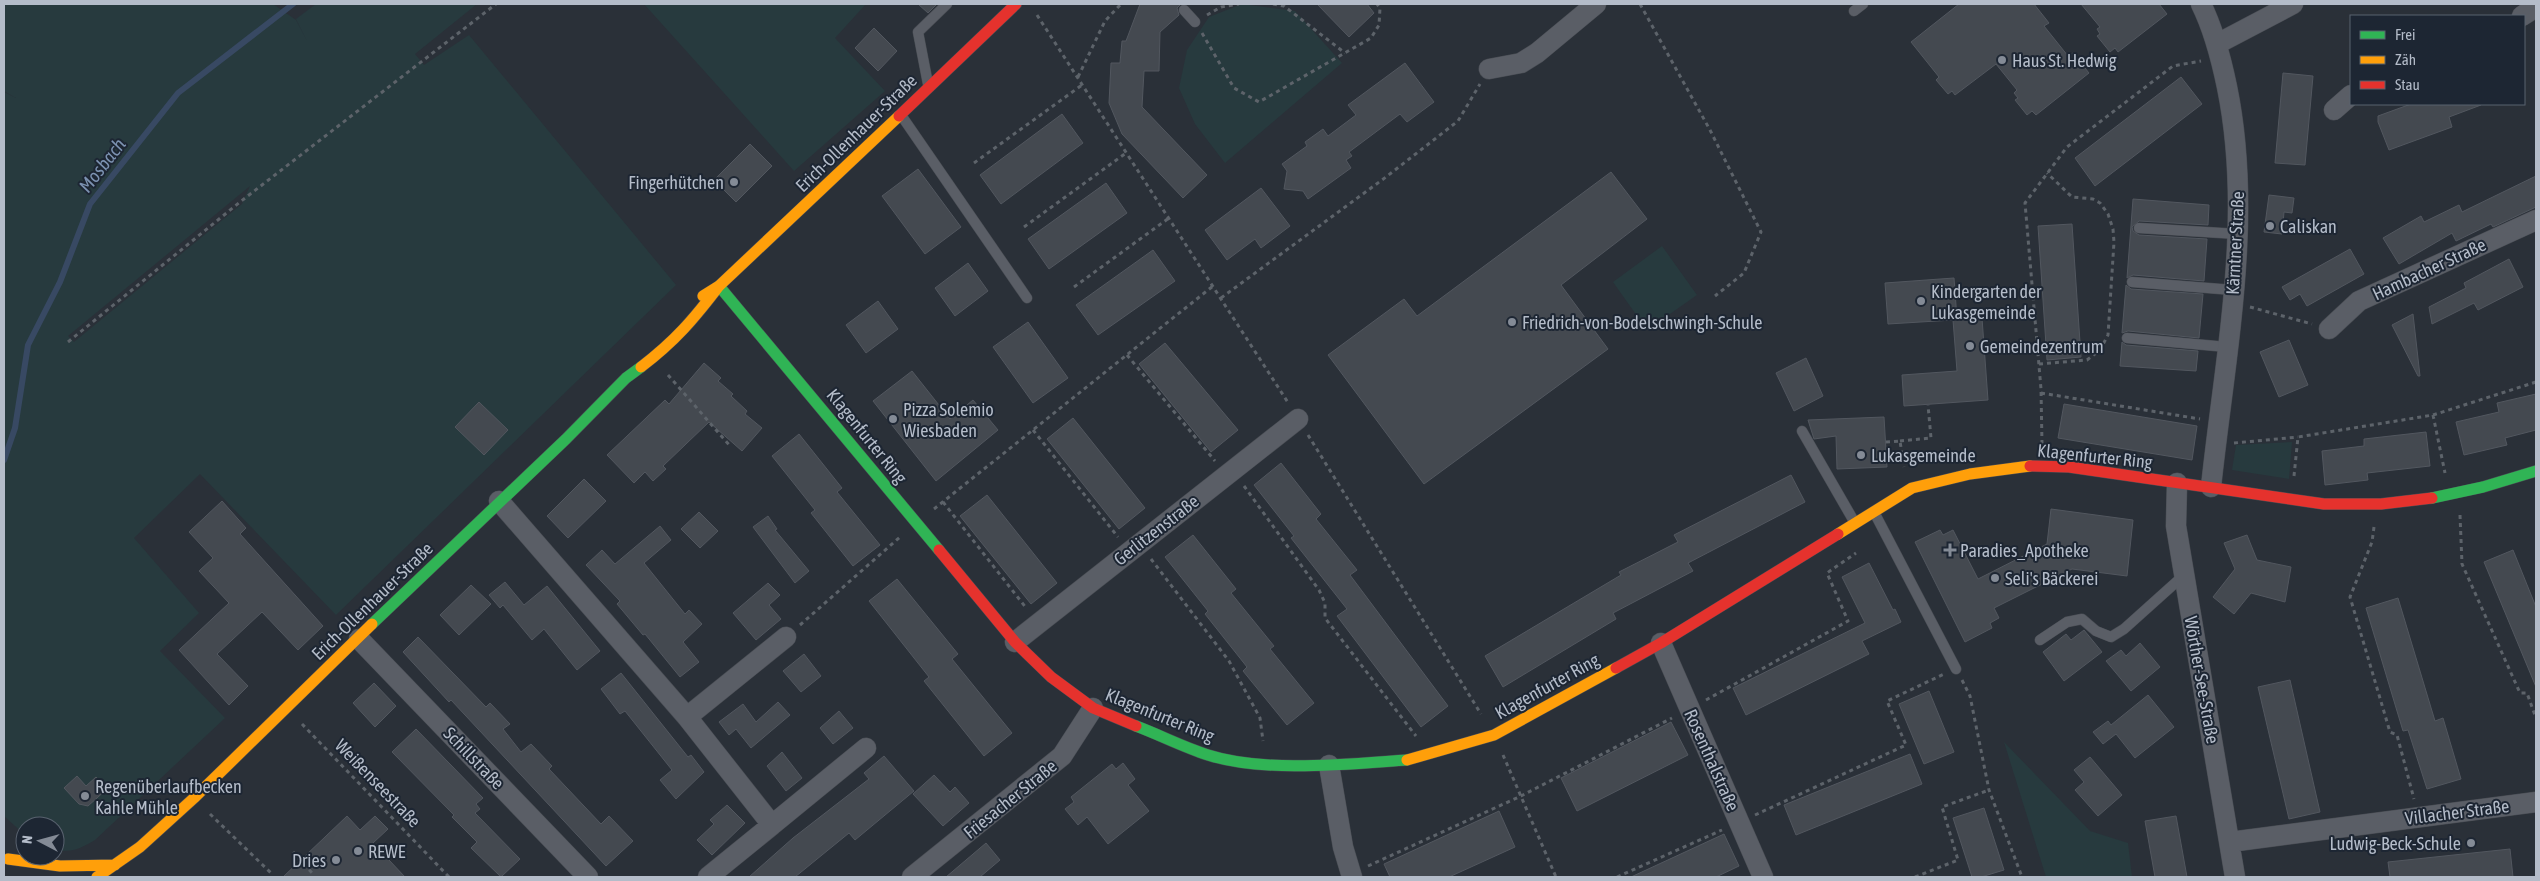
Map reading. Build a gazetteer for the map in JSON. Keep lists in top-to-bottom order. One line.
{"streets":{"street":["Erich-Ollenhauer-Straße","Kärntner Straße","Hambacher Straße","Klagenfurter Ring","Gerlitzenstraße","Wörther-See-Straße","Schillstraße","Rosenthalstraße","Friesacher Straße","Villacher Straße"],"path":["Weißenseestraße"]},"crossings":[["Erich-Ollenhauer-Straße","Klagenfurter Ring"],["Erich-Ollenhauer-Straße","Schillstraße"],["Erich-Ollenhauer-Straße","Weißenseestraße"],["Kärntner Straße","Klagenfurter Ring"],["Klagenfurter Ring","Gerlitzenstraße"],["Klagenfurter Ring","Wörther-See-Straße"],["Klagenfurter Ring","Rosenthalstraße"],["Klagenfurter Ring","Friesacher Straße"],["Wörther-See-Straße","Villacher Straße"]],"water":["Mosbach"],"places":{"other":["Haus St. Hedwig","Fingerhütchen","Caliskan","Kindergarten der Lukasgemeinde","Friedrich-von-Bodelschwingh-Schule","Gemeindezentrum","Pizza Solemio Wiesbaden","Lukasgemeinde","Seli's Bäckerei","Regenüberlaufbecken Kahle Mühle","Ludwig-Beck-Schule","REWE","Dries"],"health":["Paradies_Apotheke"]},"legend":["Frei","Zäh","Stau"],"north":"left"}
